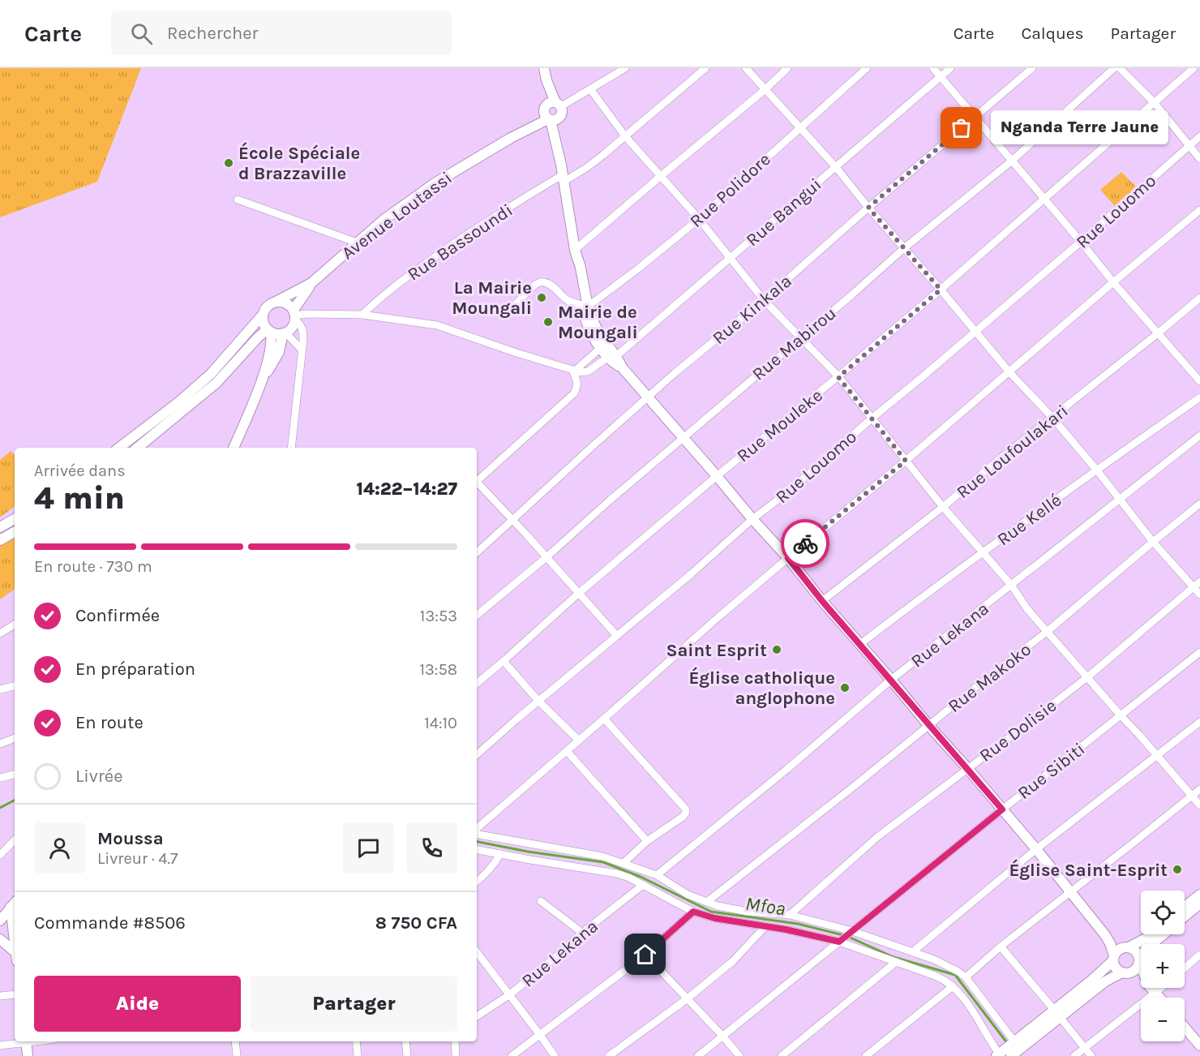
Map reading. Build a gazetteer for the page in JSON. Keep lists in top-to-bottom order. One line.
{"streets":{"main road":["Avenue Loutassi"],"street":["Rue Polidore","Rue Louomo","Rue Bangui","Rue Bassoundi","Rue Kinkala","Rue Mabirou","Rue Mouleke","Rue Loufoulakari","Rue Kellé","Rue Lekana","Rue Makoko","Rue Dolisie","Rue Sibiti"]},"water":["Mfoa"],"places":["Nganda Terre Jaune","École Spéciale d Brazzaville","La Mairie Moungali","Mairie de Moungali","Saint Esprit","Église catholique anglophone","Église Saint-Esprit"],"page":{"header":"Carte","search":"Rechercher","nav":["Carte","Calques","Partager"],"bubble":"Nganda Terre Jaune","heading":["4 min","Arrivée dans","14:22–14:27"],"panel":["Moussa","Livreur · 4.7","Commande #8506","8 750 CFA"],"bar":"En route · 730 m","list":[["Confirmée","13:53"],["En préparation","13:58"],["En route","14:10"],"Livrée"],"map_buttons":["+","−"],"buttons":["Aide","Partager"]}}
